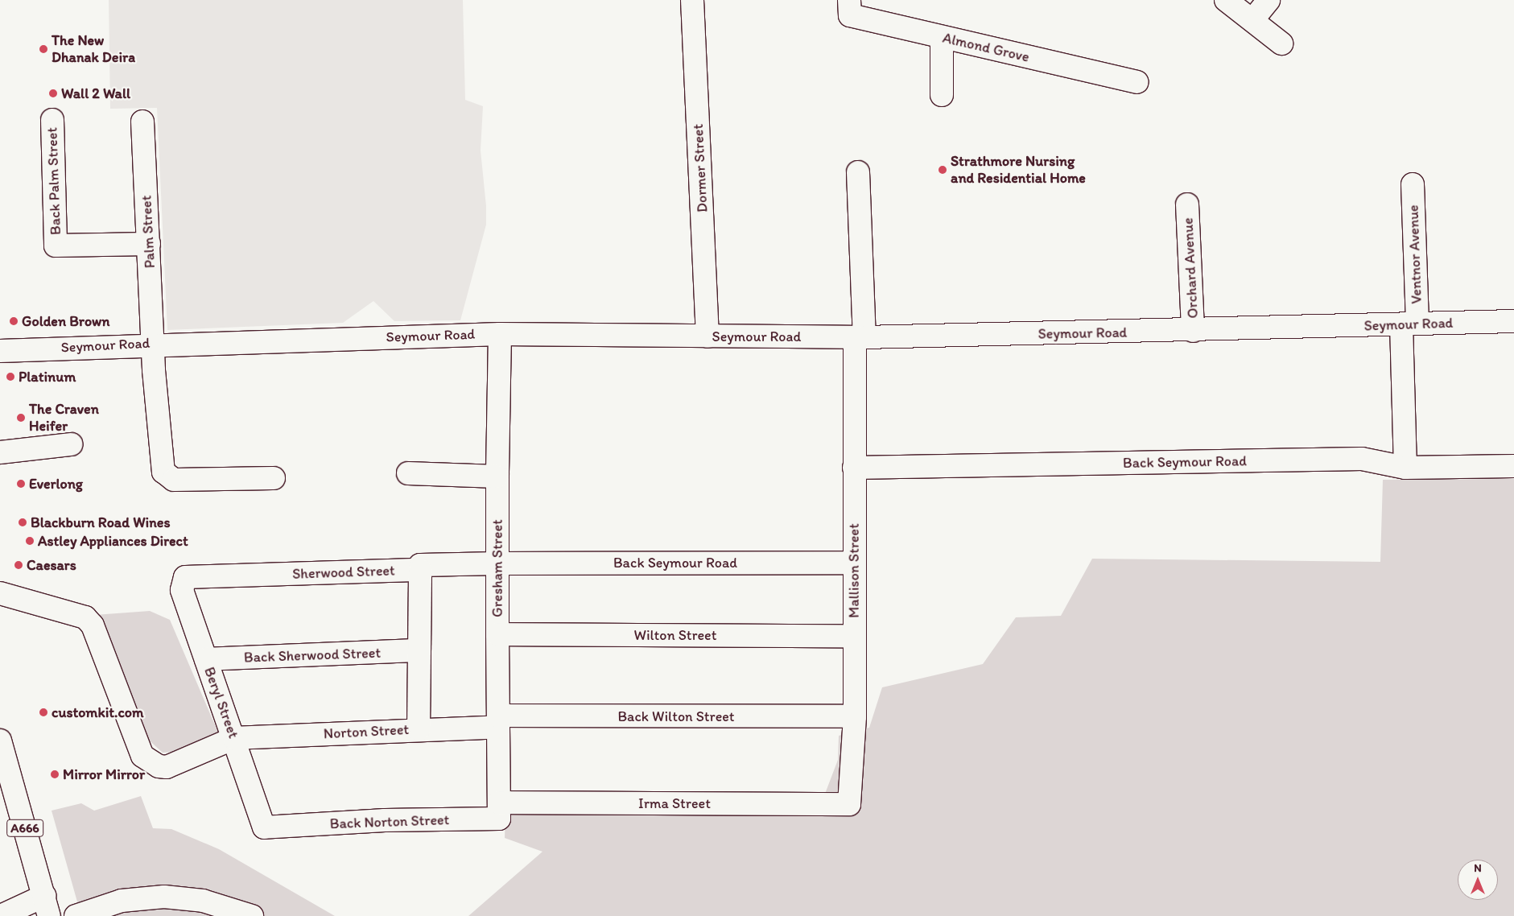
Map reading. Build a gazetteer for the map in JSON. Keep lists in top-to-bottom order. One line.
{"streets":{"main road":["Almond Grove","Dormer Street","Back Palm Street","Palm Street","Ventnor Avenue","Orchard Avenue","Seymour Road","Back Seymour Road","Gresham Street","Mallison Street","Sherwood Street","Wilton Street","Back Sherwood Street","Beryl Street","Back Wilton Street","Norton Street","Irma Street","Back Norton Street","A666"]},"crossings":[["Dormer Street","Seymour Road"],["Back Palm Street","Palm Street"],["Palm Street","Seymour Road"],["Ventnor Avenue","Seymour Road"],["Ventnor Avenue","Back Seymour Road"],["Orchard Avenue","Seymour Road"],["Seymour Road","Gresham Street"],["Seymour Road","Mallison Street"],["Back Seymour Road","Gresham Street"],["Back Seymour Road","Mallison Street"],["Back Seymour Road","Sherwood Street"],["Gresham Street","Sherwood Street"],["Gresham Street","Wilton Street"],["Gresham Street","Back Wilton Street"],["Gresham Street","Norton Street"],["Gresham Street","Irma Street"],["Gresham Street","Back Norton Street"],["Mallison Street","Wilton Street"],["Mallison Street","Back Wilton Street"],["Mallison Street","Irma Street"],["Sherwood Street","Beryl Street"],["Back Sherwood Street","Beryl Street"],["Beryl Street","Norton Street"],["Beryl Street","Back Norton Street"],["Back Wilton Street","Norton Street"],["Irma Street","Back Norton Street"]],"places":["The New Dhanak Deira","Wall 2 Wall","Strathmore Nursing and Residential Home","Golden Brown","Platinum","The Craven Heifer","Everlong","Blackburn Road Wines","Astley Appliances Direct","Caesars","customkit.com","Mirror Mirror"],"north":"top"}
